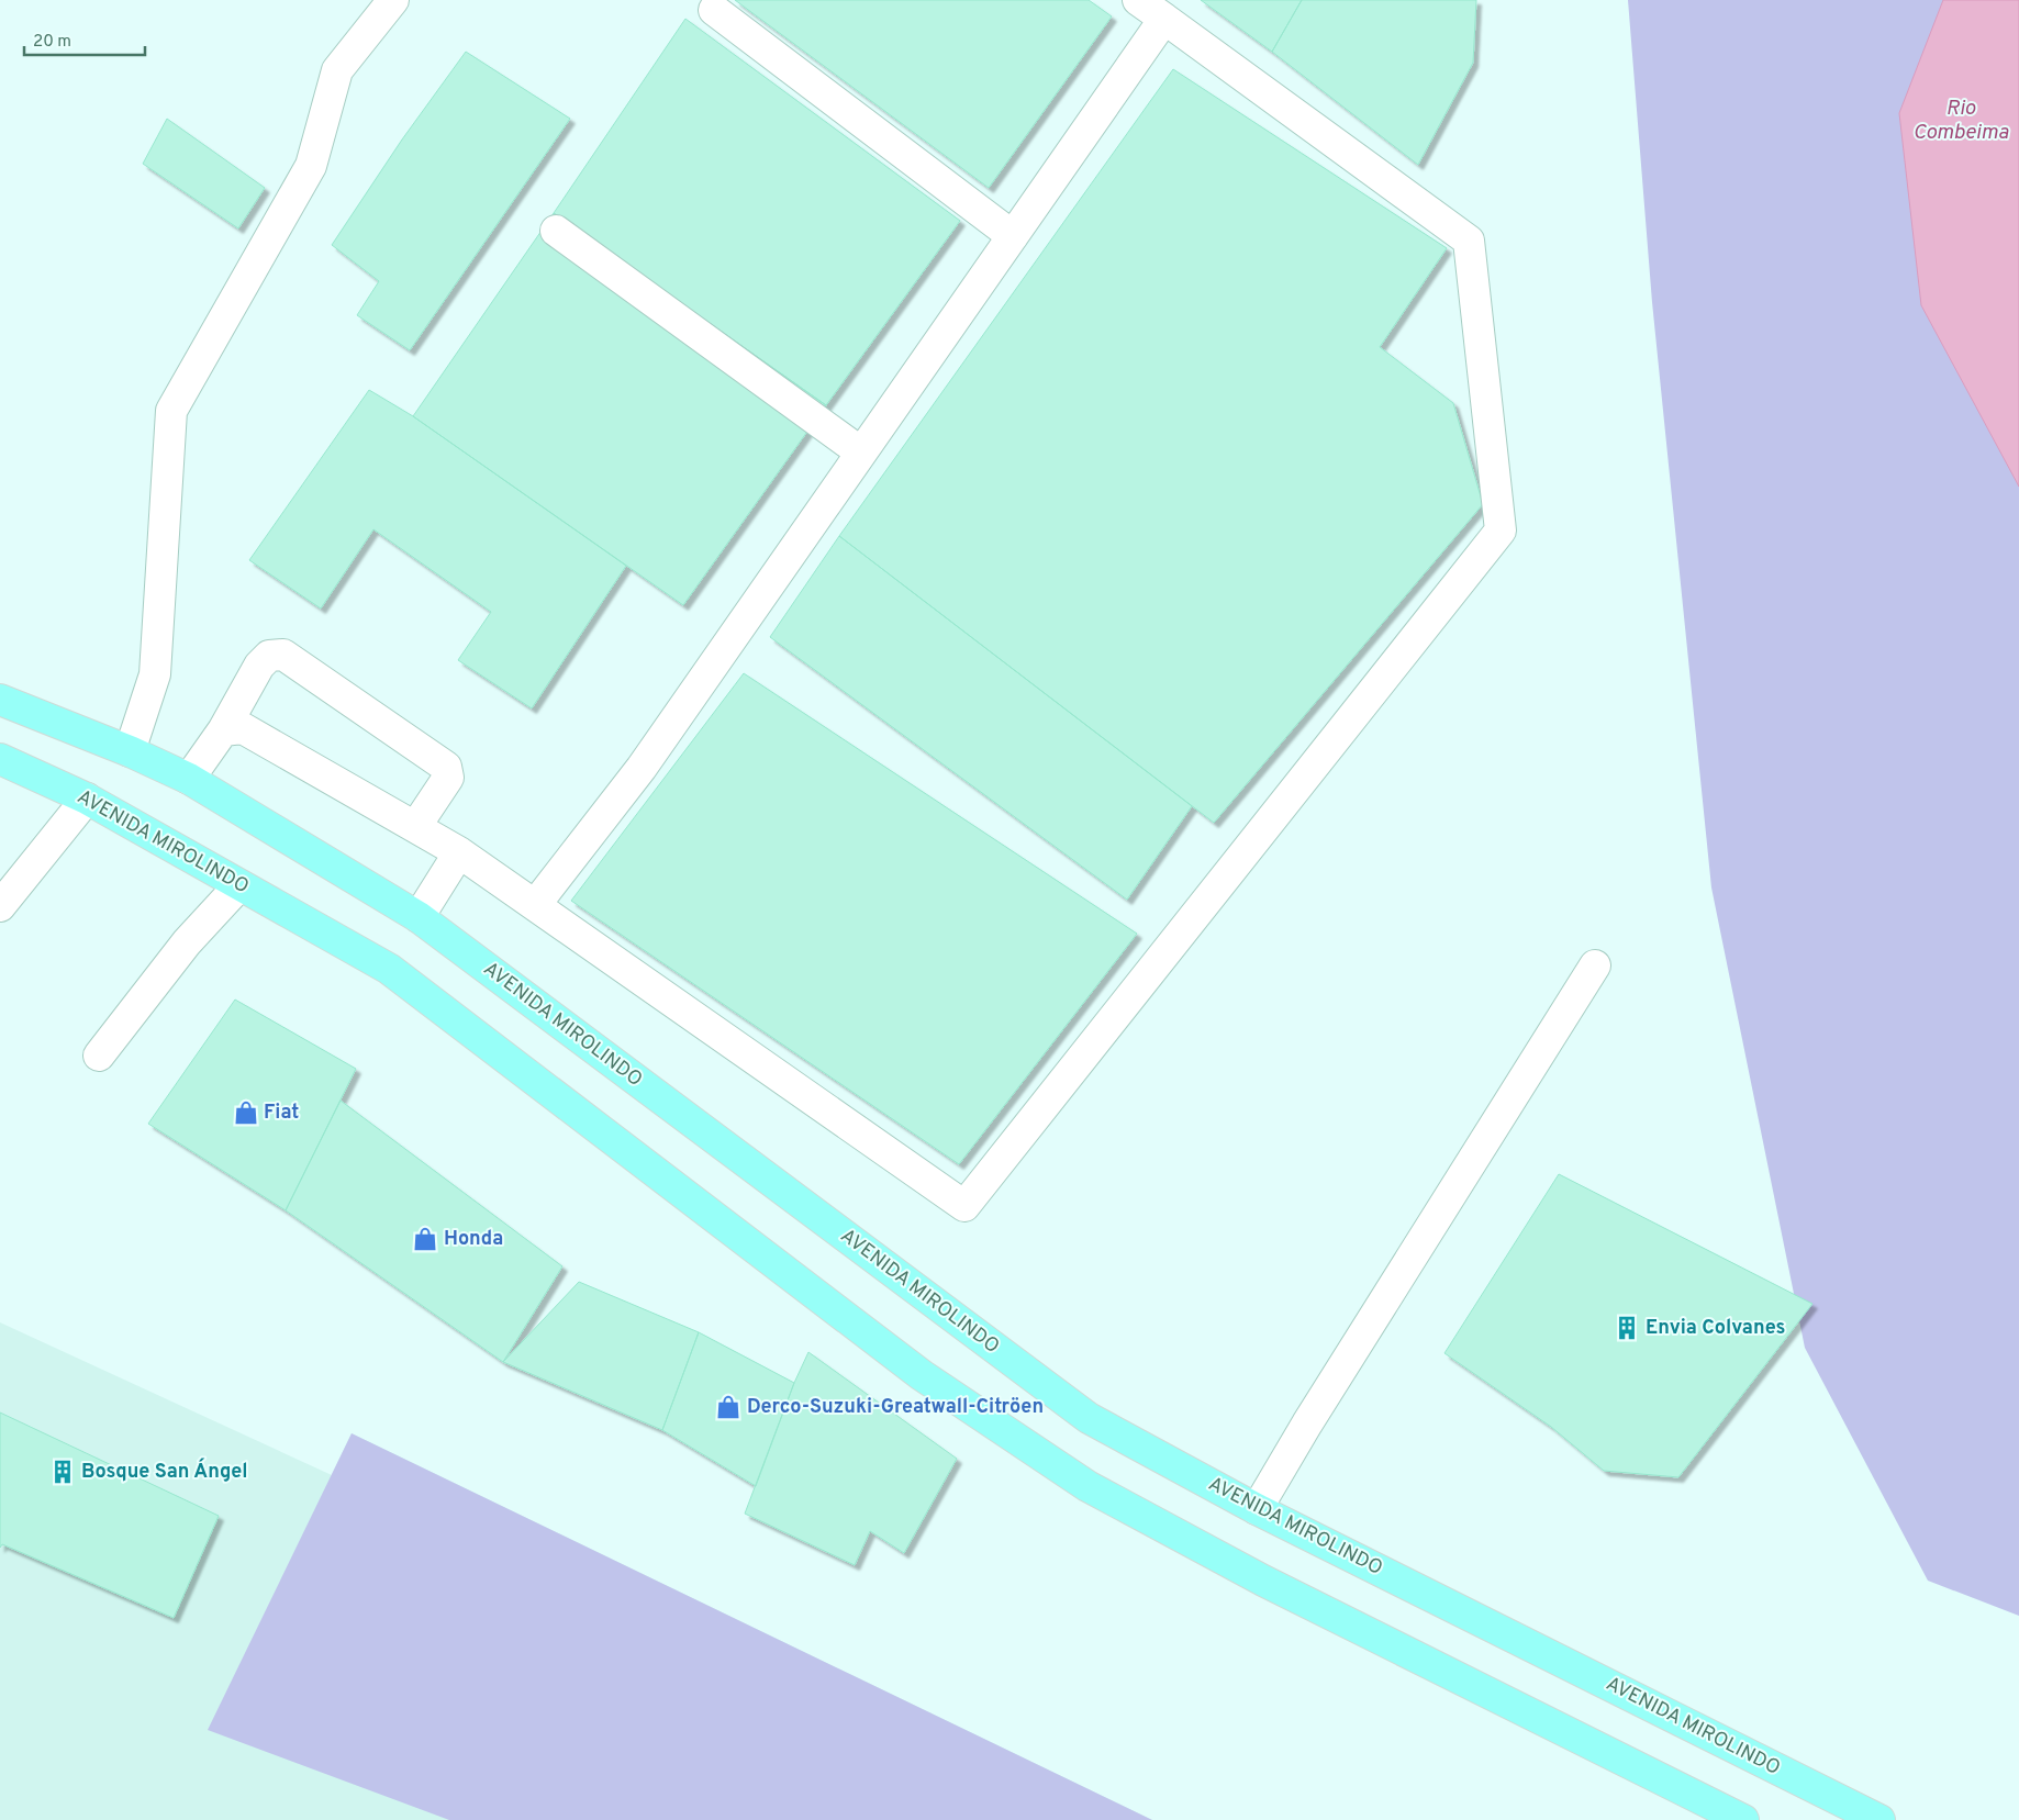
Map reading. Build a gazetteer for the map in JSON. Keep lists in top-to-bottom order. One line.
{"streets":{"main road":["AVENIDA MIROLINDO"]},"water":["Rio Combeima"],"places":{"shop":["Fiat","Honda","Derco-Suzuki-Greatwall-Citröen"],"building":["Envia Colvanes","Bosque San Ángel"]},"scale_bar":"20 m"}
